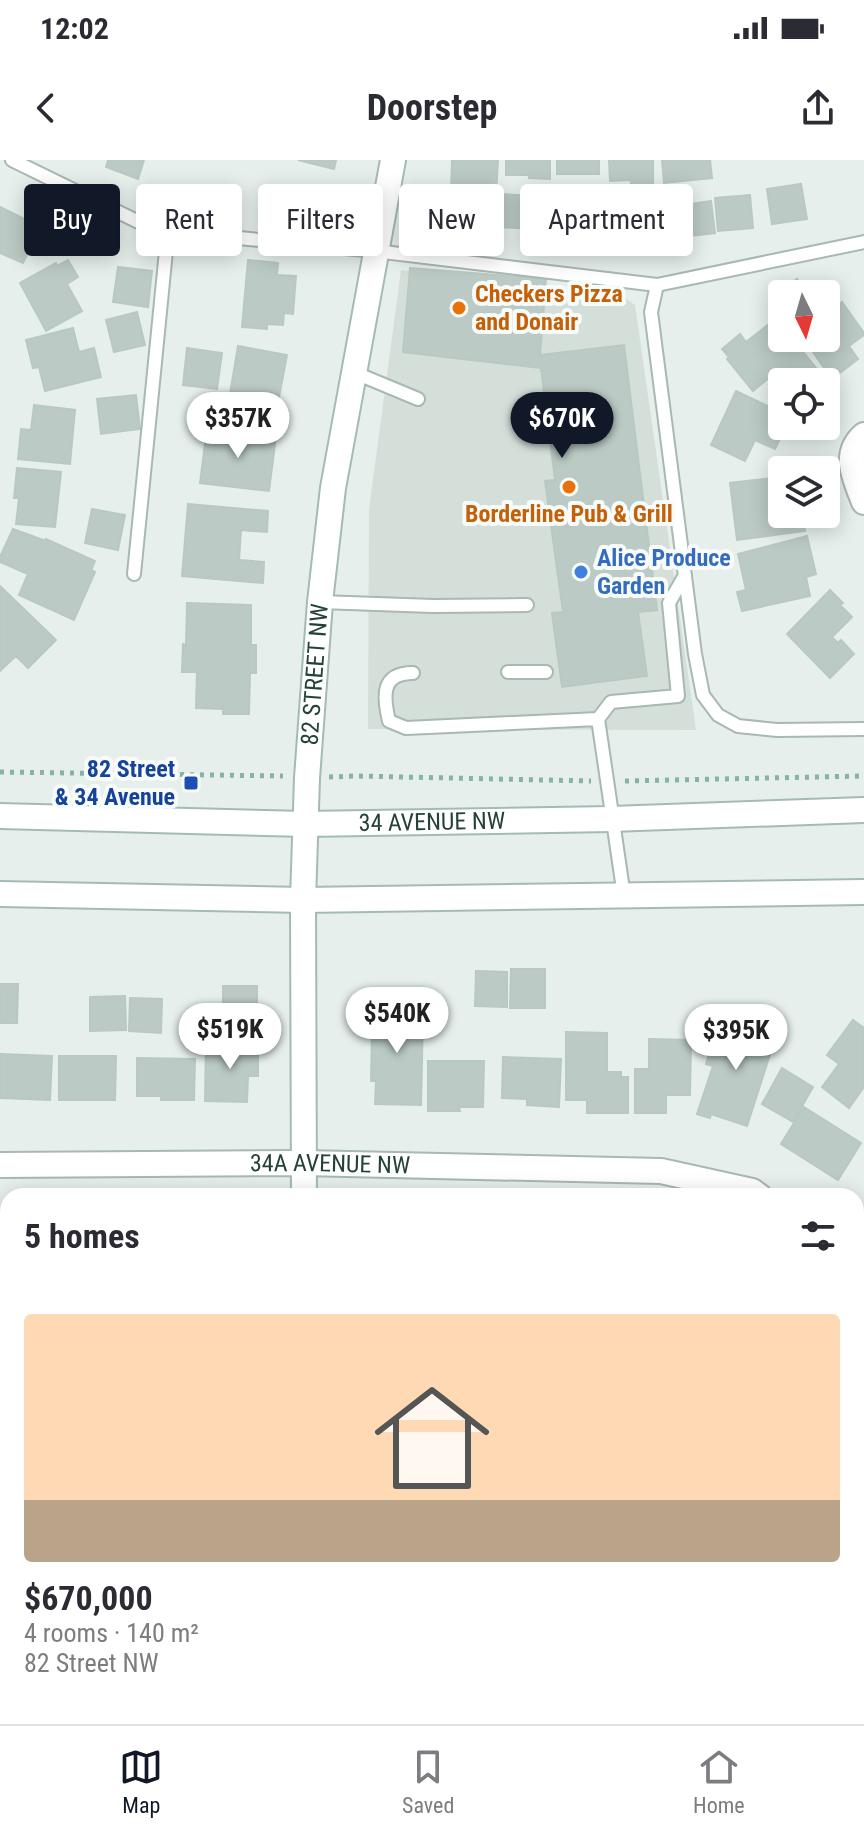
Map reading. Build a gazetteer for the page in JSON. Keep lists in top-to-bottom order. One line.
{"streets":{"street":["82 STREET NW","34 AVENUE NW","34A AVENUE NW"]},"crossings":[["82 STREET NW","34 AVENUE NW"],["82 STREET NW","34A AVENUE NW"]],"places":{"other":["Checkers Pizza and Donair","Borderline Pub & Grill","Alice Produce Garden"],"transit":["82 Street & 34 Avenue"]},"north":"bottom","page":{"status":"12:02","header":"Doorstep","chip":["Buy","Rent","Filters","New","Apartment"],"price":["$357K","$670K","$540K","$519K","$395K"],"heading":"5 homes","list":[{"name":"$670,000","note":"4 rooms · 140 m² · 82 Street NW"}],"tabs":["Map","Saved","Home"]}}
